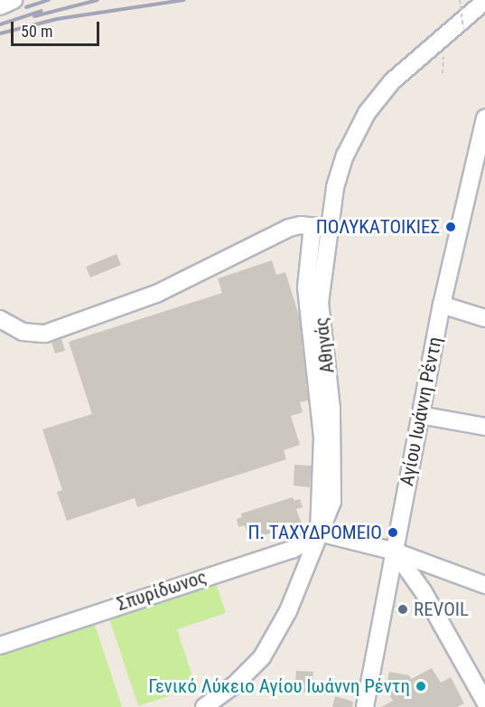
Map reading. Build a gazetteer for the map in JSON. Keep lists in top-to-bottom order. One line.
{"streets":{"street":["Αθηνάς","Αγίου Ιωάννη Ρέντη","Σπυρίδωνος"]},"crossings":[["Αθηνάς","Σπυρίδωνος"]],"places":["ΠΟΛΥΚΑΤΟΙΚΙΕΣ","Π. ΤΑΧΥΔΡΟΜΕΙΟ","REVOIL","Γενικό Λύκειο Αγίου Ιωάννη Ρέντη"],"scale_bar":"50 m"}
